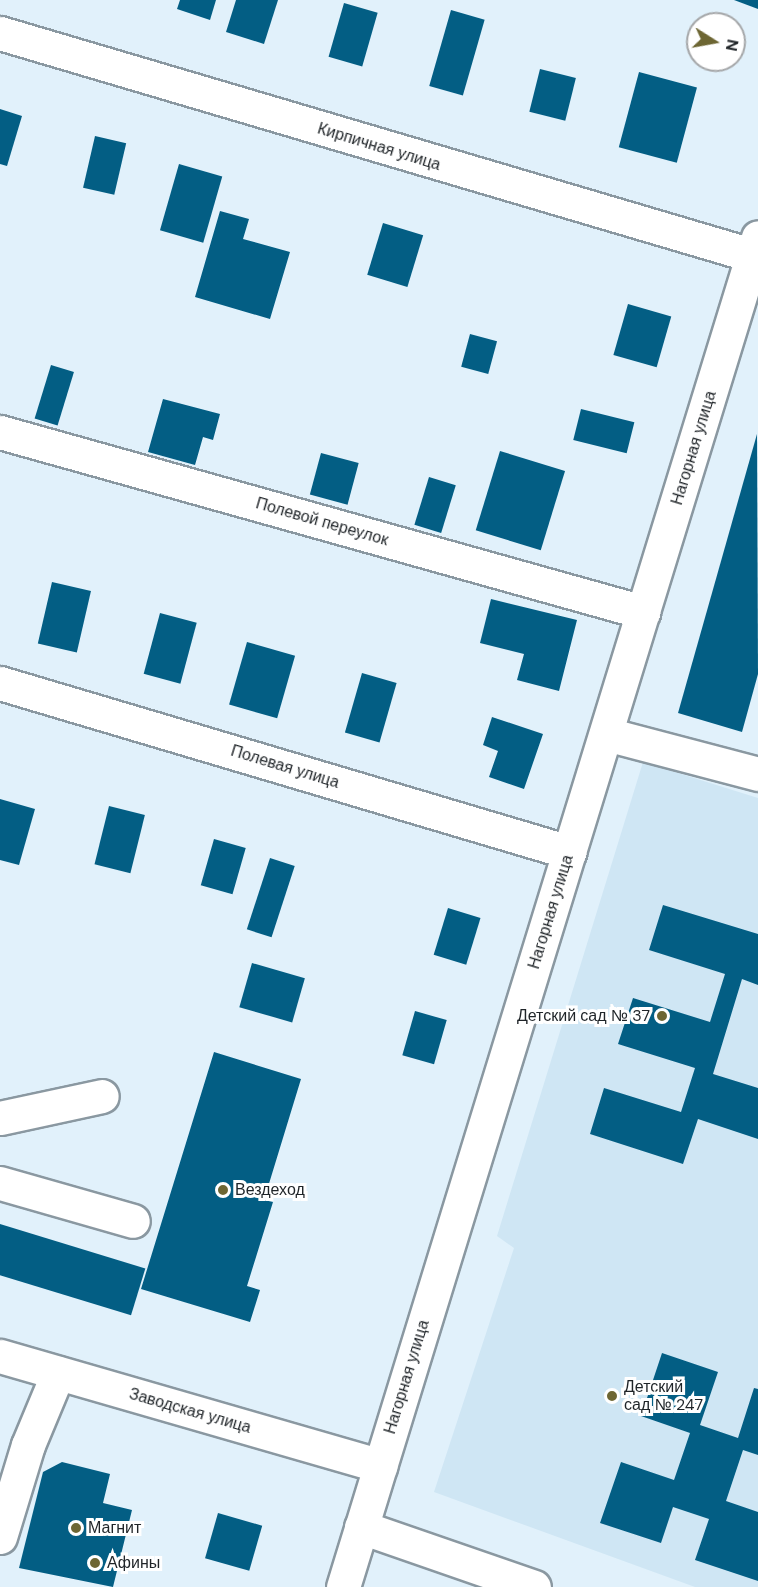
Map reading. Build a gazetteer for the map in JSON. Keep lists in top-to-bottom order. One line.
{"streets":{"street":["Кирпичная улица","Нагорная улица","Полевой переулок","Полевая улица","Заводская улица"]},"crossings":[["Кирпичная улица","Нагорная улица"],["Нагорная улица","Полевой переулок"],["Нагорная улица","Полевая улица"],["Нагорная улица","Заводская улица"]],"places":["Детский сад № 37","Вездеход","Детский сад № 247","Магнит","Афины"],"north":"right"}
